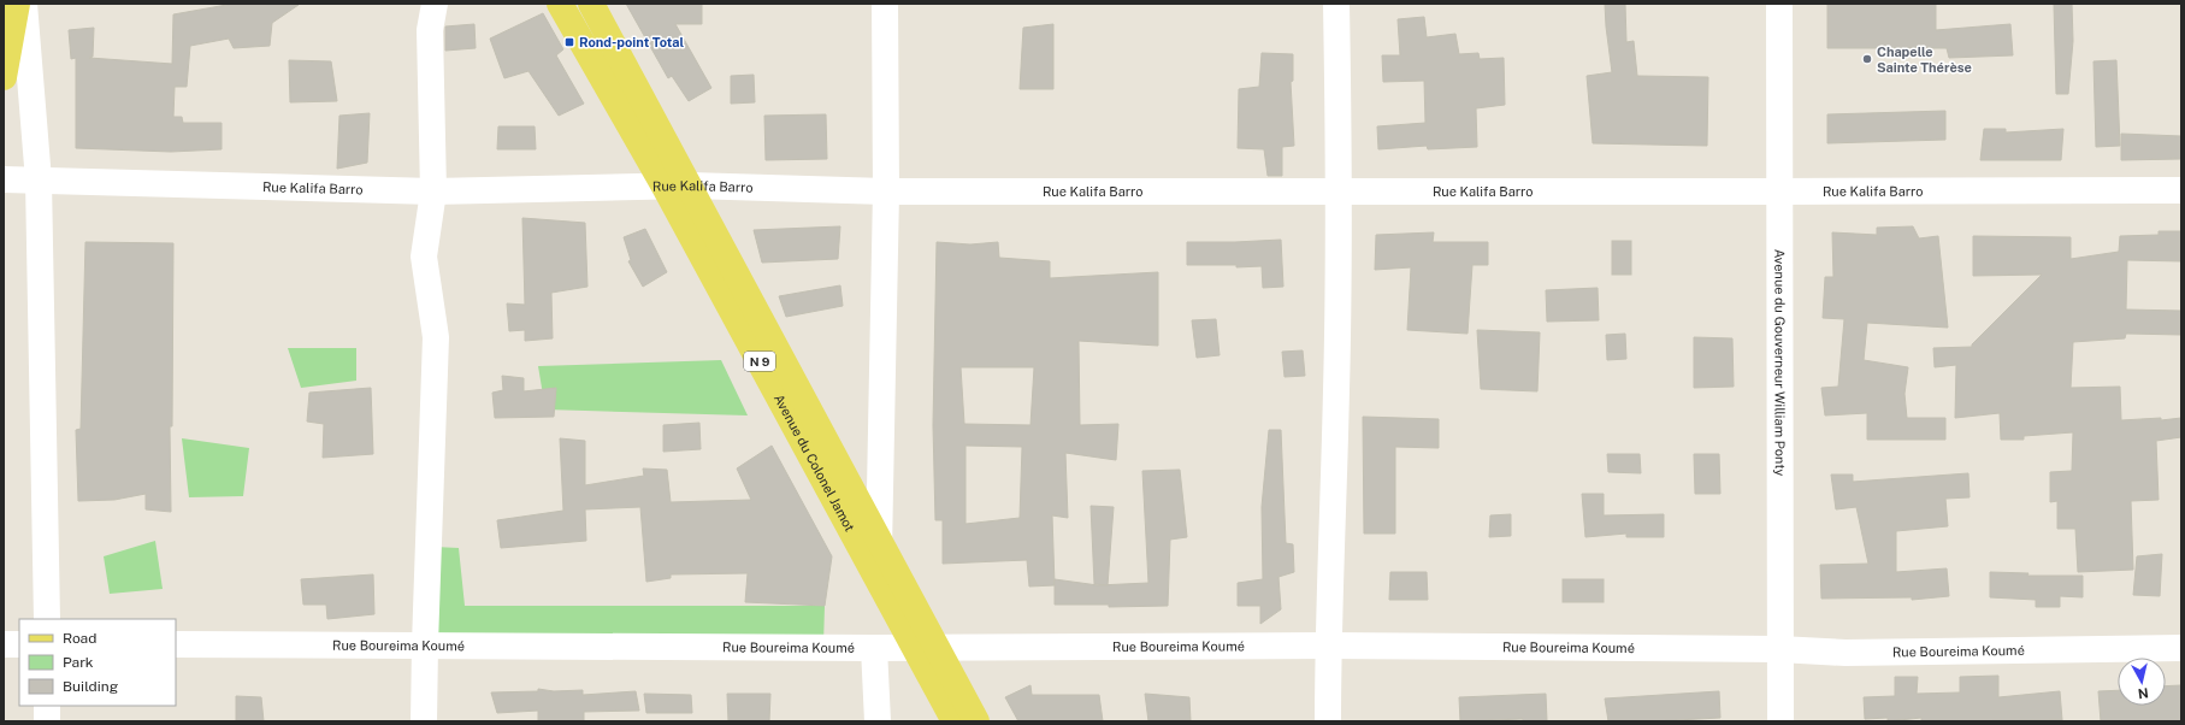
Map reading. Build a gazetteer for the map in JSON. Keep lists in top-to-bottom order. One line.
{"streets":{"main road":["N 9","Avenue du Colonel Jamot"],"street":["Rue Kalifa Barro","Avenue du Gouverneur William Ponty","Rue Boureima Koumé"]},"crossings":[["Rue Kalifa Barro","Avenue du Gouverneur William Ponty"],["Rue Kalifa Barro","Avenue du Colonel Jamot"],["Avenue du Gouverneur William Ponty","Rue Boureima Koumé"],["Avenue du Colonel Jamot","Rue Boureima Koumé"]],"places":{"transit":["Rond-point Total"],"other":["Chapelle Sainte Thérèse"]},"legend":["Road","Park","Building"],"north":"bottom"}
